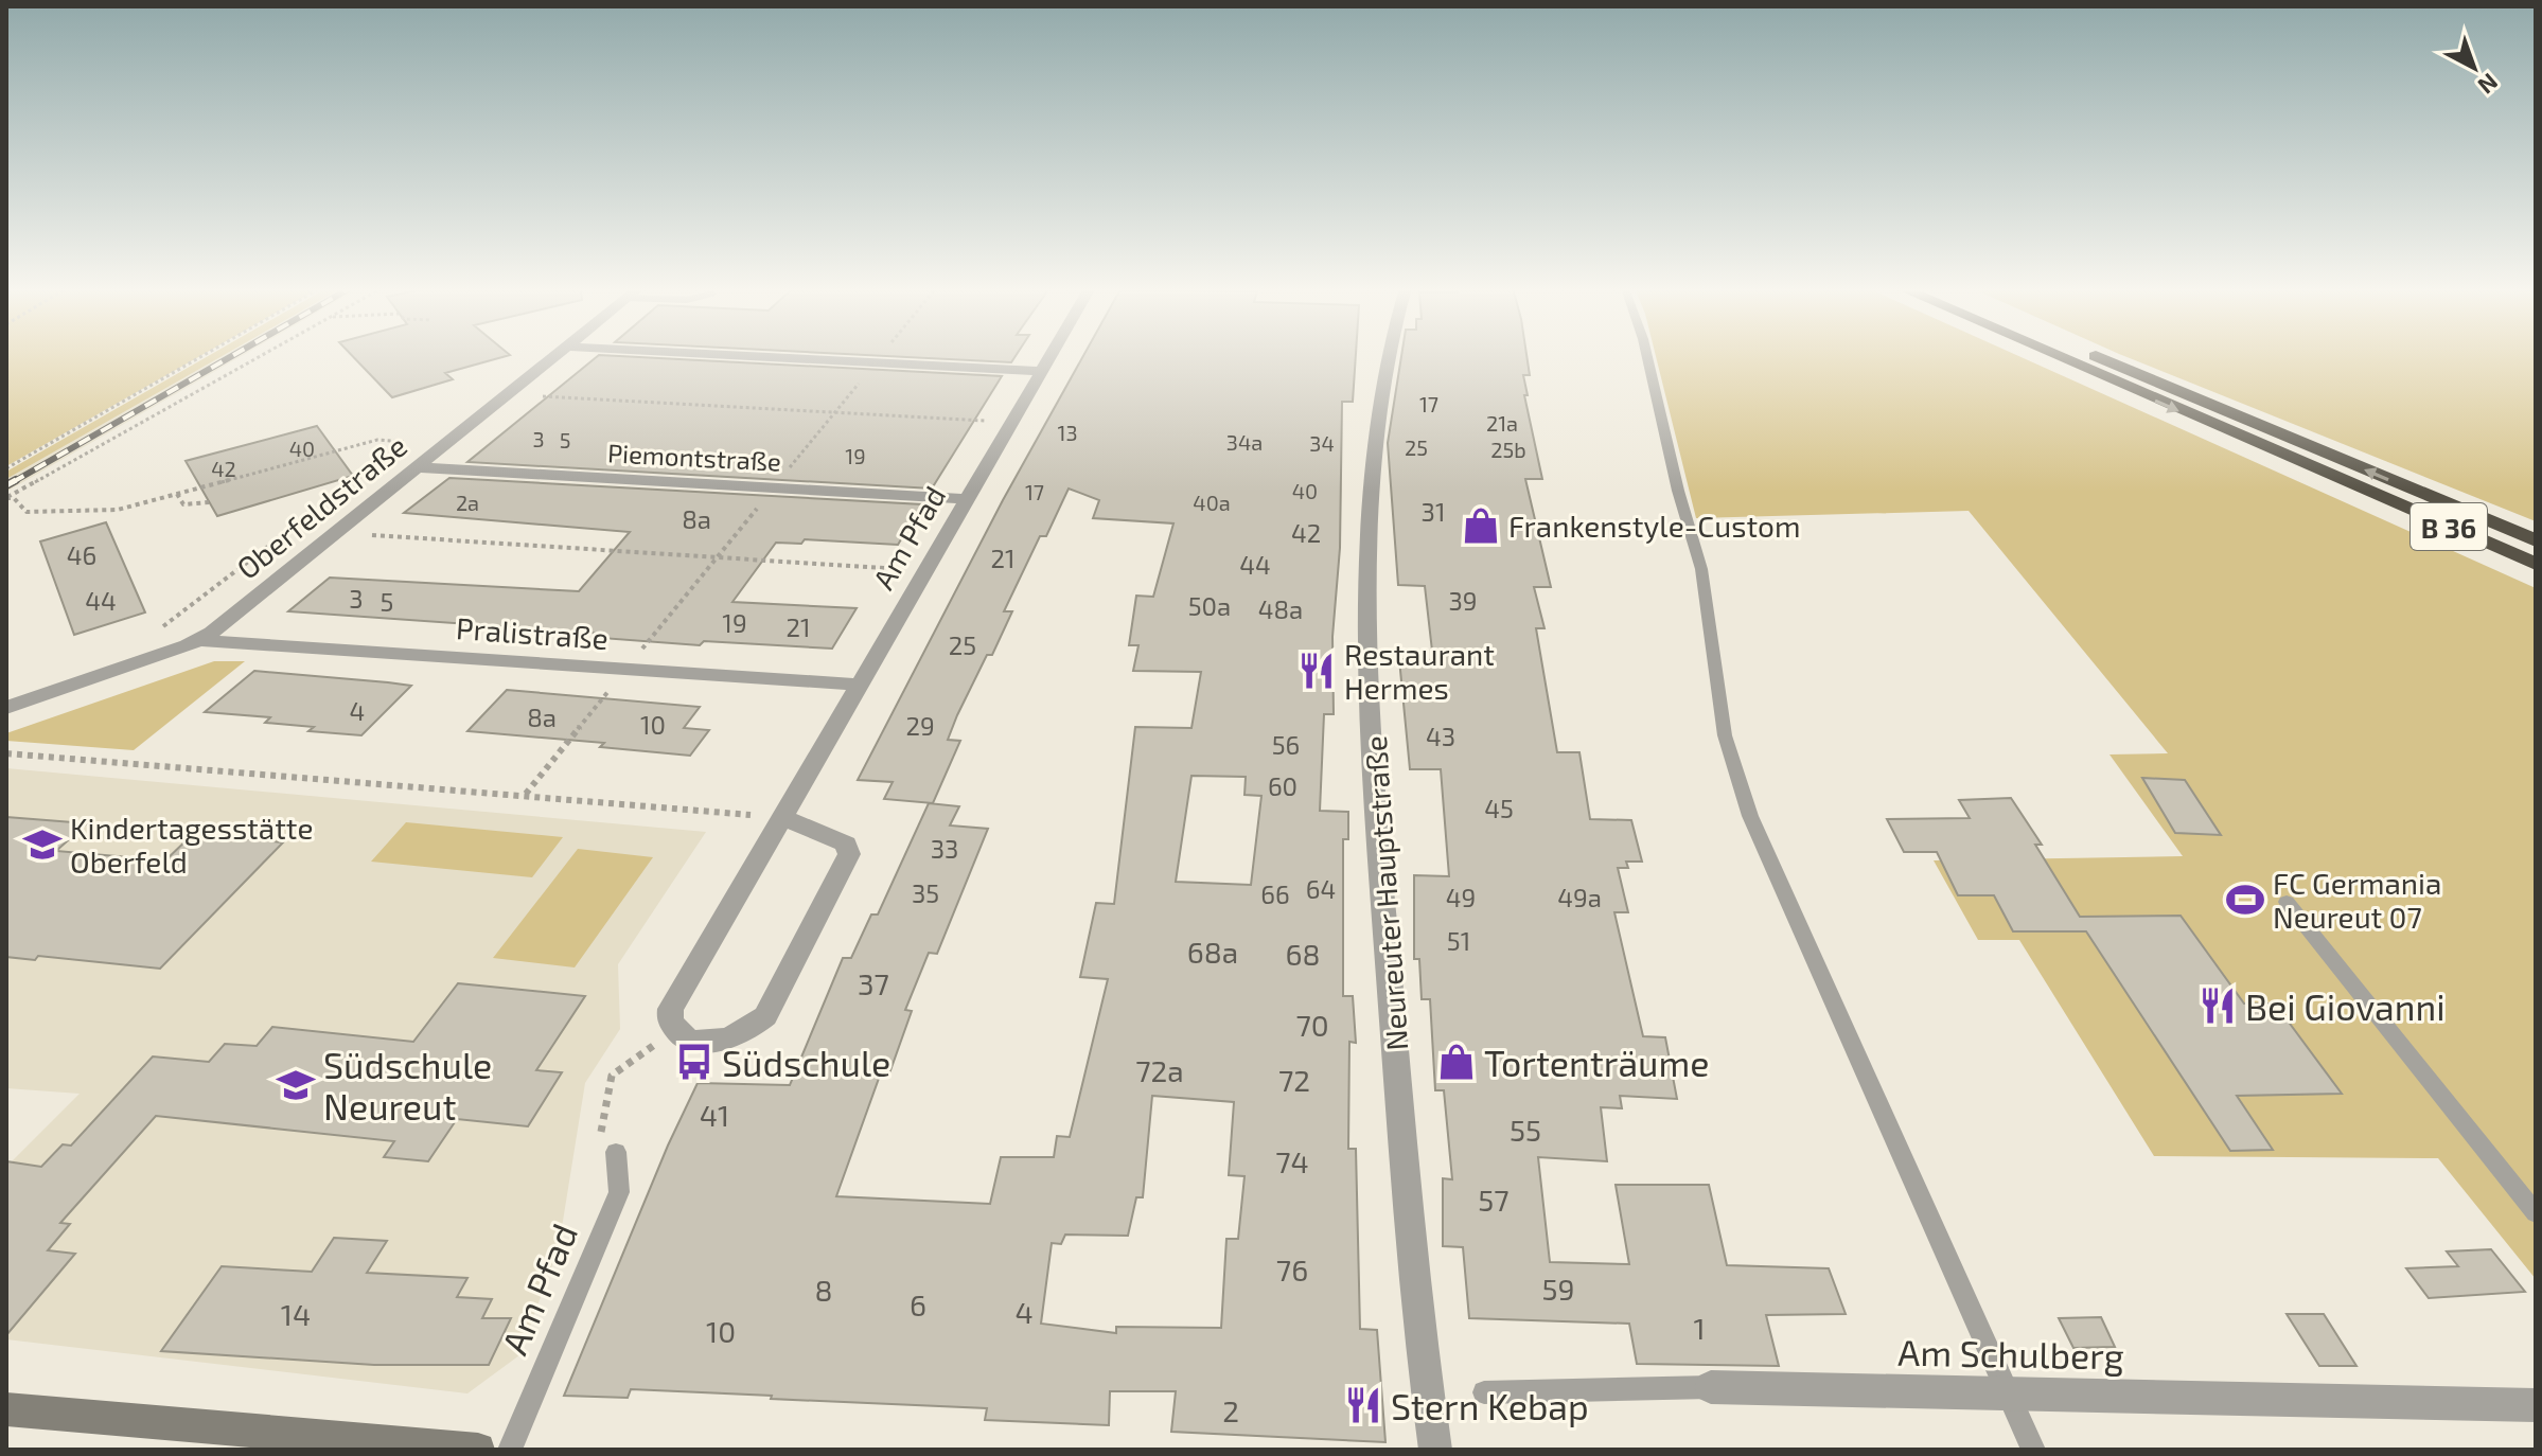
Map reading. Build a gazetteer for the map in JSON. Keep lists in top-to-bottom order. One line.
{"streets":{"highway":["B 36"],"street":["Piemontstraße","Oberfeldstraße","Am Pfad","Pralistraße","Neureuter Hauptstraße","Am Schulberg"]},"crossings":[["Piemontstraße","Oberfeldstraße"],["Piemontstraße","Am Pfad"],["Oberfeldstraße","Pralistraße"],["Am Pfad","Pralistraße"]],"places":{"shop":["Frankenstyle-Custom","Tortenträume"],"restaurant":["Restaurant Hermes","Bei Giovanni","Stern Kebap"],"school or university":["Kindertagesstätte Oberfeld","Südschule Neureut"],"sports":["FC Germania Neureut 07"],"bus stop":["Südschule"]},"house_numbers":["17","21a","13","3","5","34a","34","25","40","25b","19","42","40","17","2a","40a","31","8a","42","46","21","44","3","44","39","5","50a","48a","19","21","25","4","8a","10","29","43","56","60","45","33","64","35","66","49","49a","51","68a","68","37","70","72a","72","41","55","74","57","76","59","8","6","4","14","1","10","2"],"north":"bottom right"}
